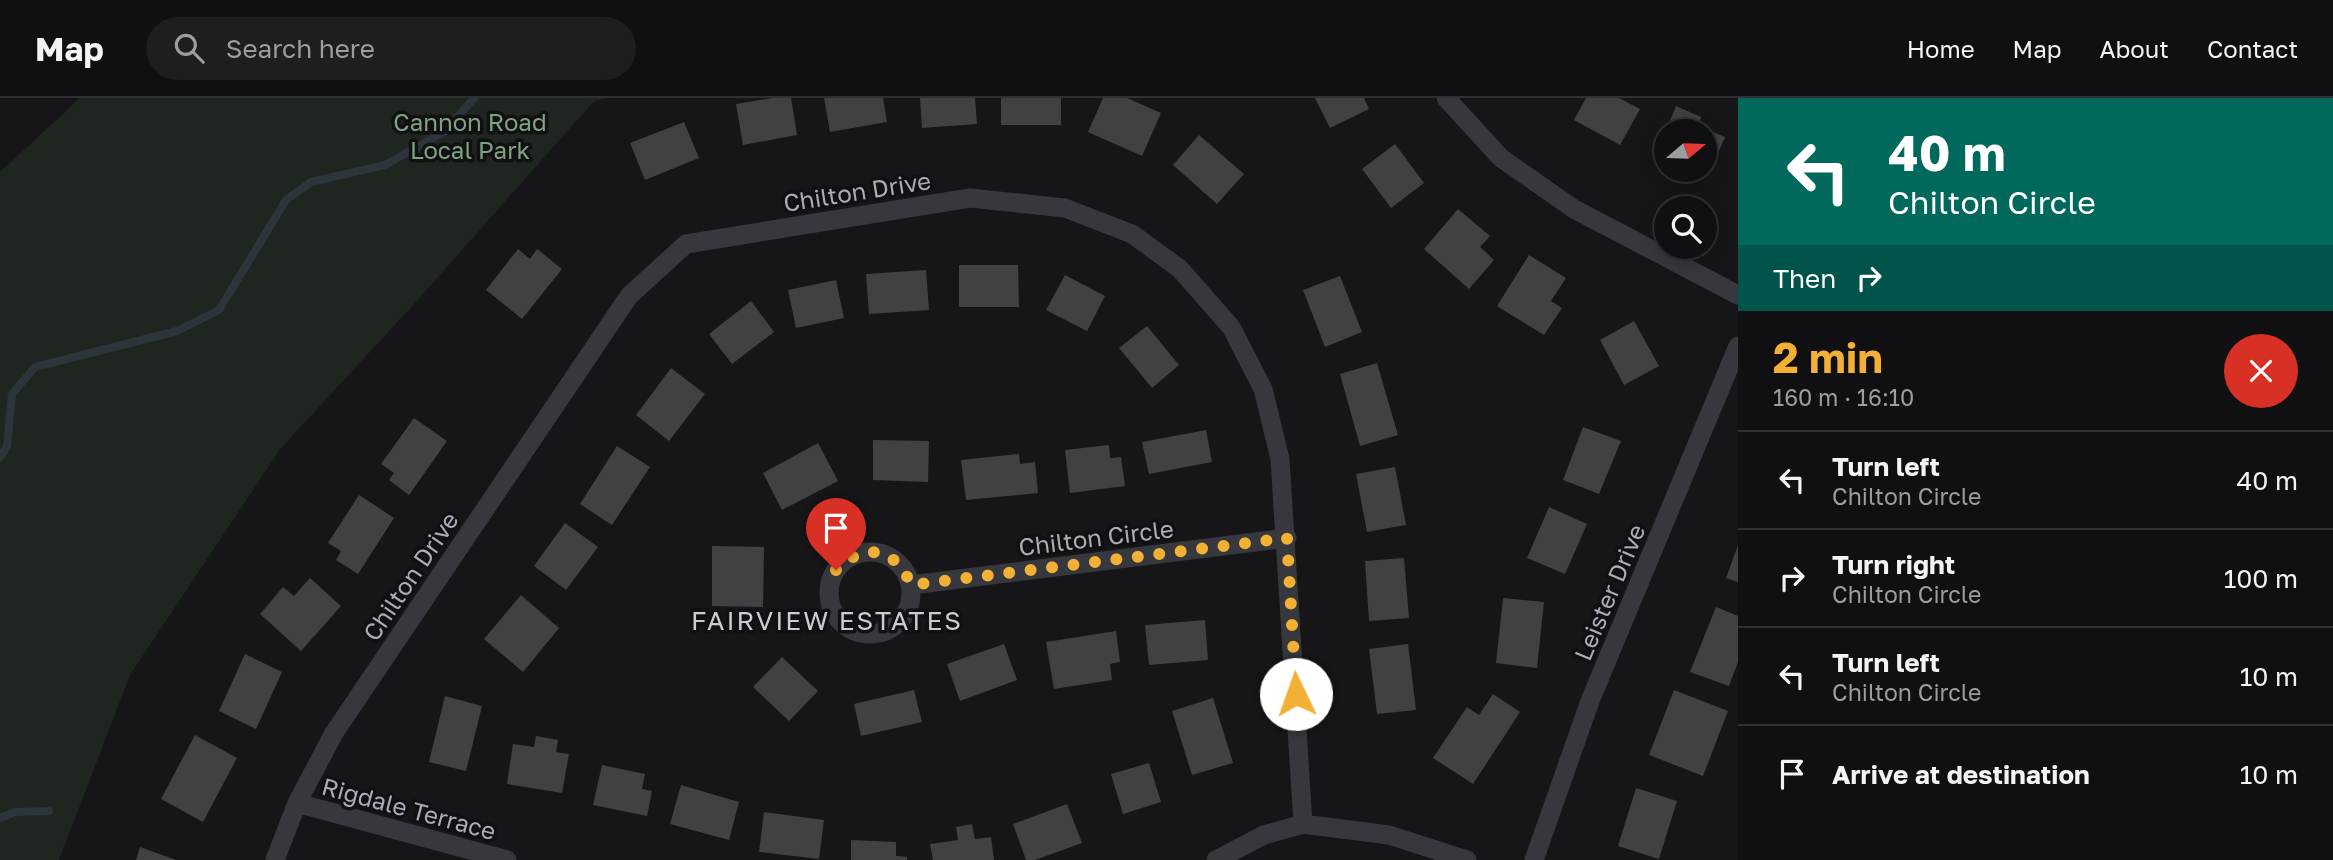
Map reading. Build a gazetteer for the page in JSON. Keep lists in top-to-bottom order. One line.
{"streets":{"street":["Chilton Drive","Chilton Circle","Leister Drive","Rigdale Terrace"]},"crossings":[["Chilton Drive","Chilton Circle"],["Chilton Drive","Rigdale Terrace"]],"districts":["FAIRVIEW ESTATES"],"parks":["Cannon Road Local Park"],"north":"right","page":{"header":"Map","search":"Search here","nav":["Home","Map","About","Contact"],"turn":["40 m","Chilton Circle"],"then":"Then","heading":["2 min","160 m · 16:10"],"list":[{"name":"Turn left","note":"Chilton Circle","value":"40 m"},{"name":"Turn right","note":"Chilton Circle","value":"100 m"},{"name":"Turn left","note":"Chilton Circle","value":"10 m"},{"name":"Arrive at destination","value":"10 m"}]}}
